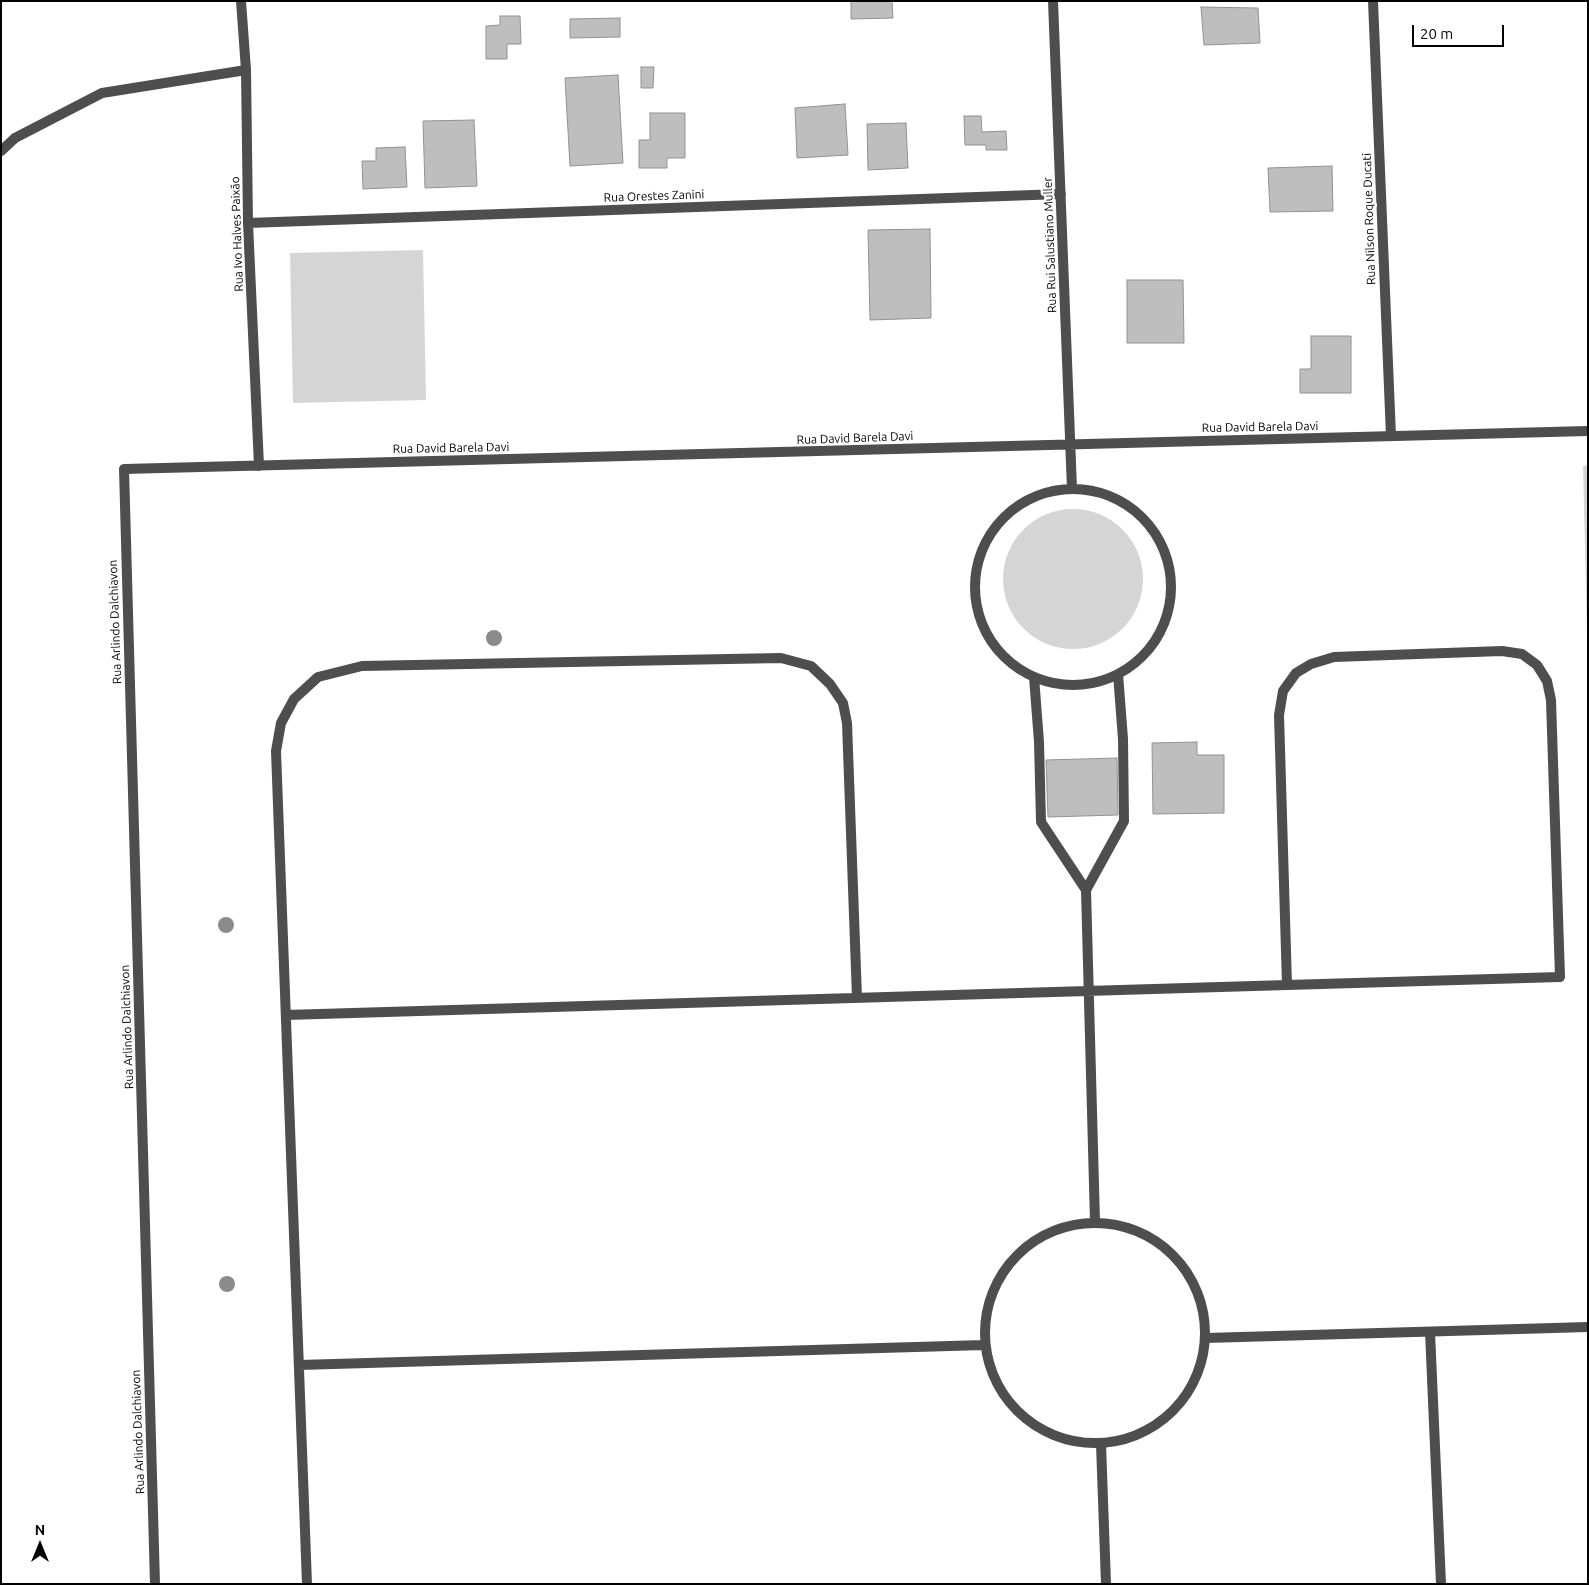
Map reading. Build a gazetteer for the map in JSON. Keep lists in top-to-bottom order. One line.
{"streets":{"street":["Rua Orestes Zanini","Rua Nilson Roque Ducati","Rua Ivo Halves Paixão","Rua Rui Salustiano Muller","Rua David Barela Davi","Rua Arlindo Dalchiavon"]},"crossings":[["Rua Orestes Zanini","Rua Ivo Halves Paixão"],["Rua Orestes Zanini","Rua Rui Salustiano Muller"],["Rua Nilson Roque Ducati","Rua David Barela Davi"],["Rua Ivo Halves Paixão","Rua David Barela Davi"],["Rua Rui Salustiano Muller","Rua David Barela Davi"],["Rua David Barela Davi","Rua Arlindo Dalchiavon"]],"scale_bar":"20 m","north":"top"}
